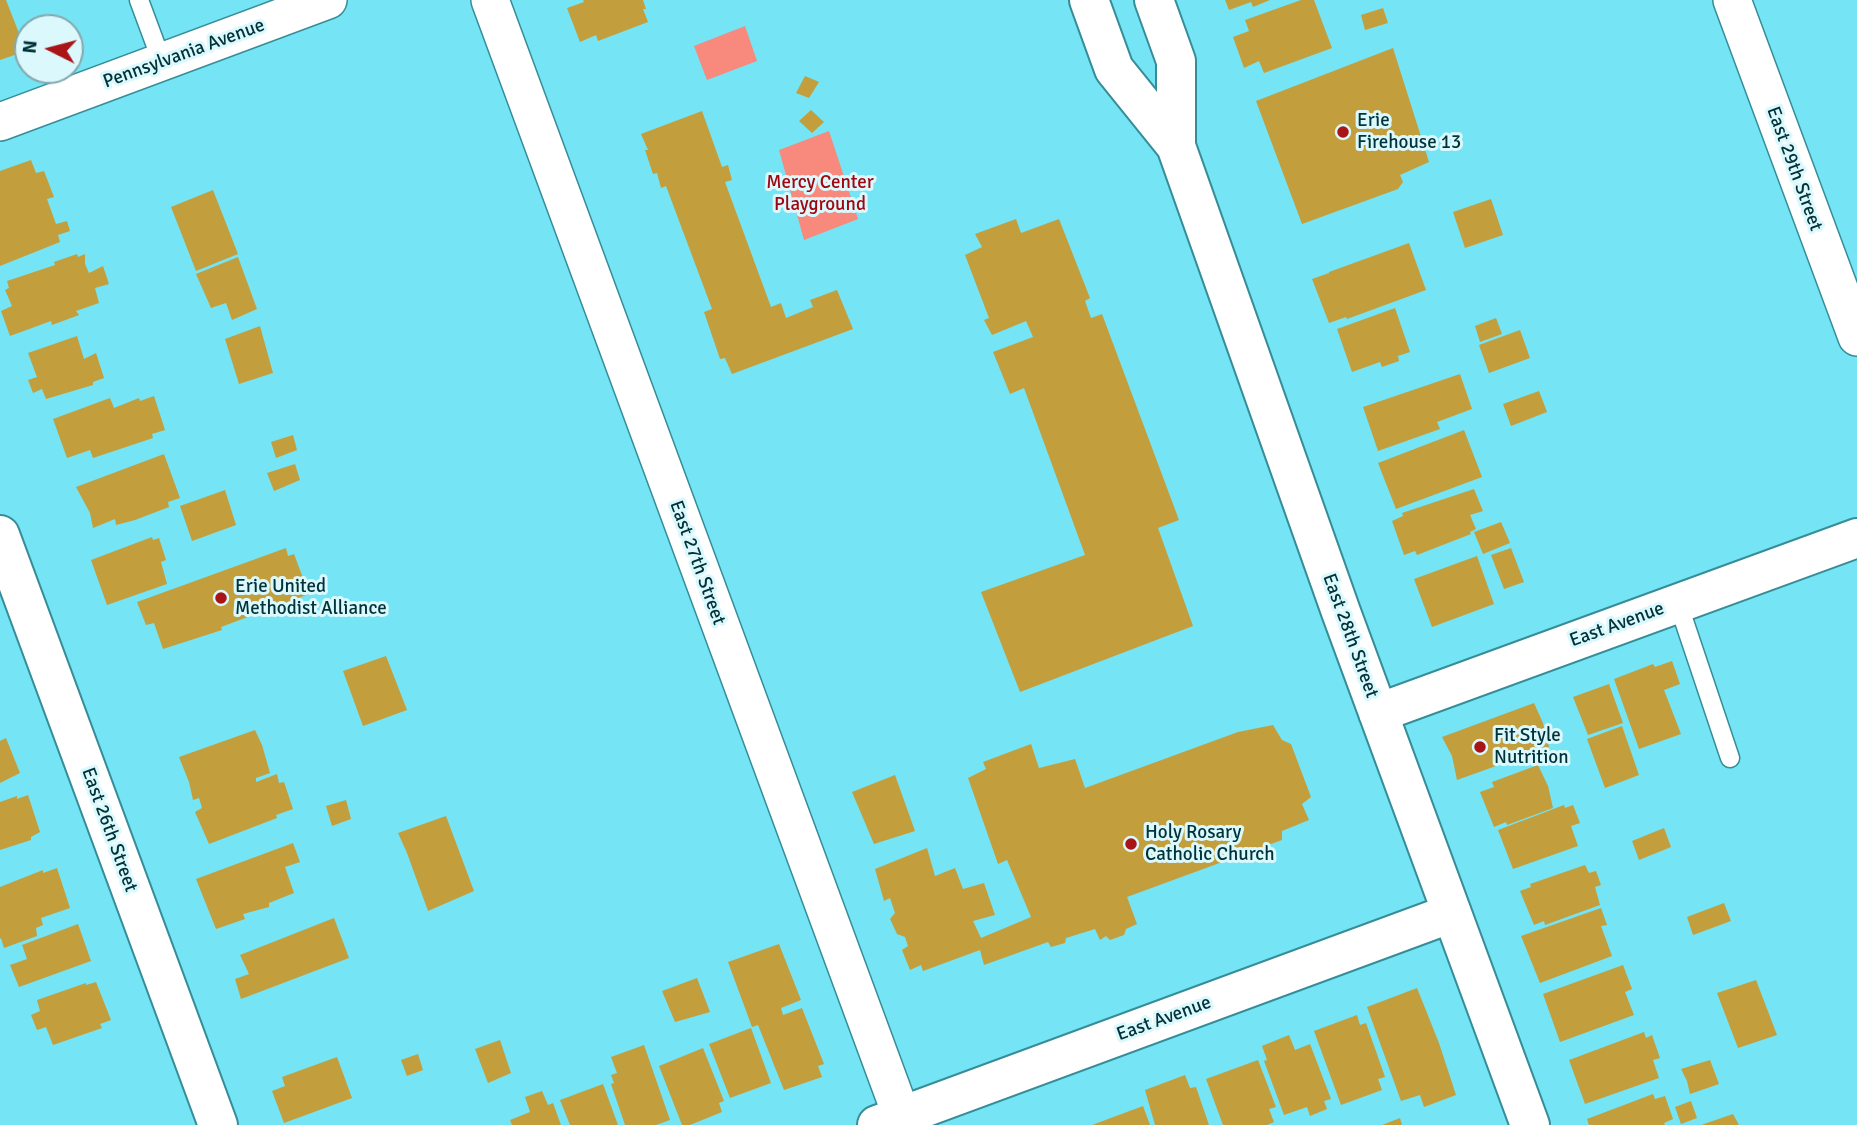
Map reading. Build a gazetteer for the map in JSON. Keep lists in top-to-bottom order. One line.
{"streets":{"street":["Pennsylvania Avenue","East 29th Street","East 27th Street","East Avenue","East 28th Street","East 26th Street"]},"crossings":[["East 27th Street","East Avenue"],["East Avenue","East 28th Street"]],"parks":["Mercy Center Playground"],"places":["Erie Firehouse 13","Erie United Methodist Alliance","Fit Style Nutrition","Holy Rosary Catholic Church"],"north":"left"}
